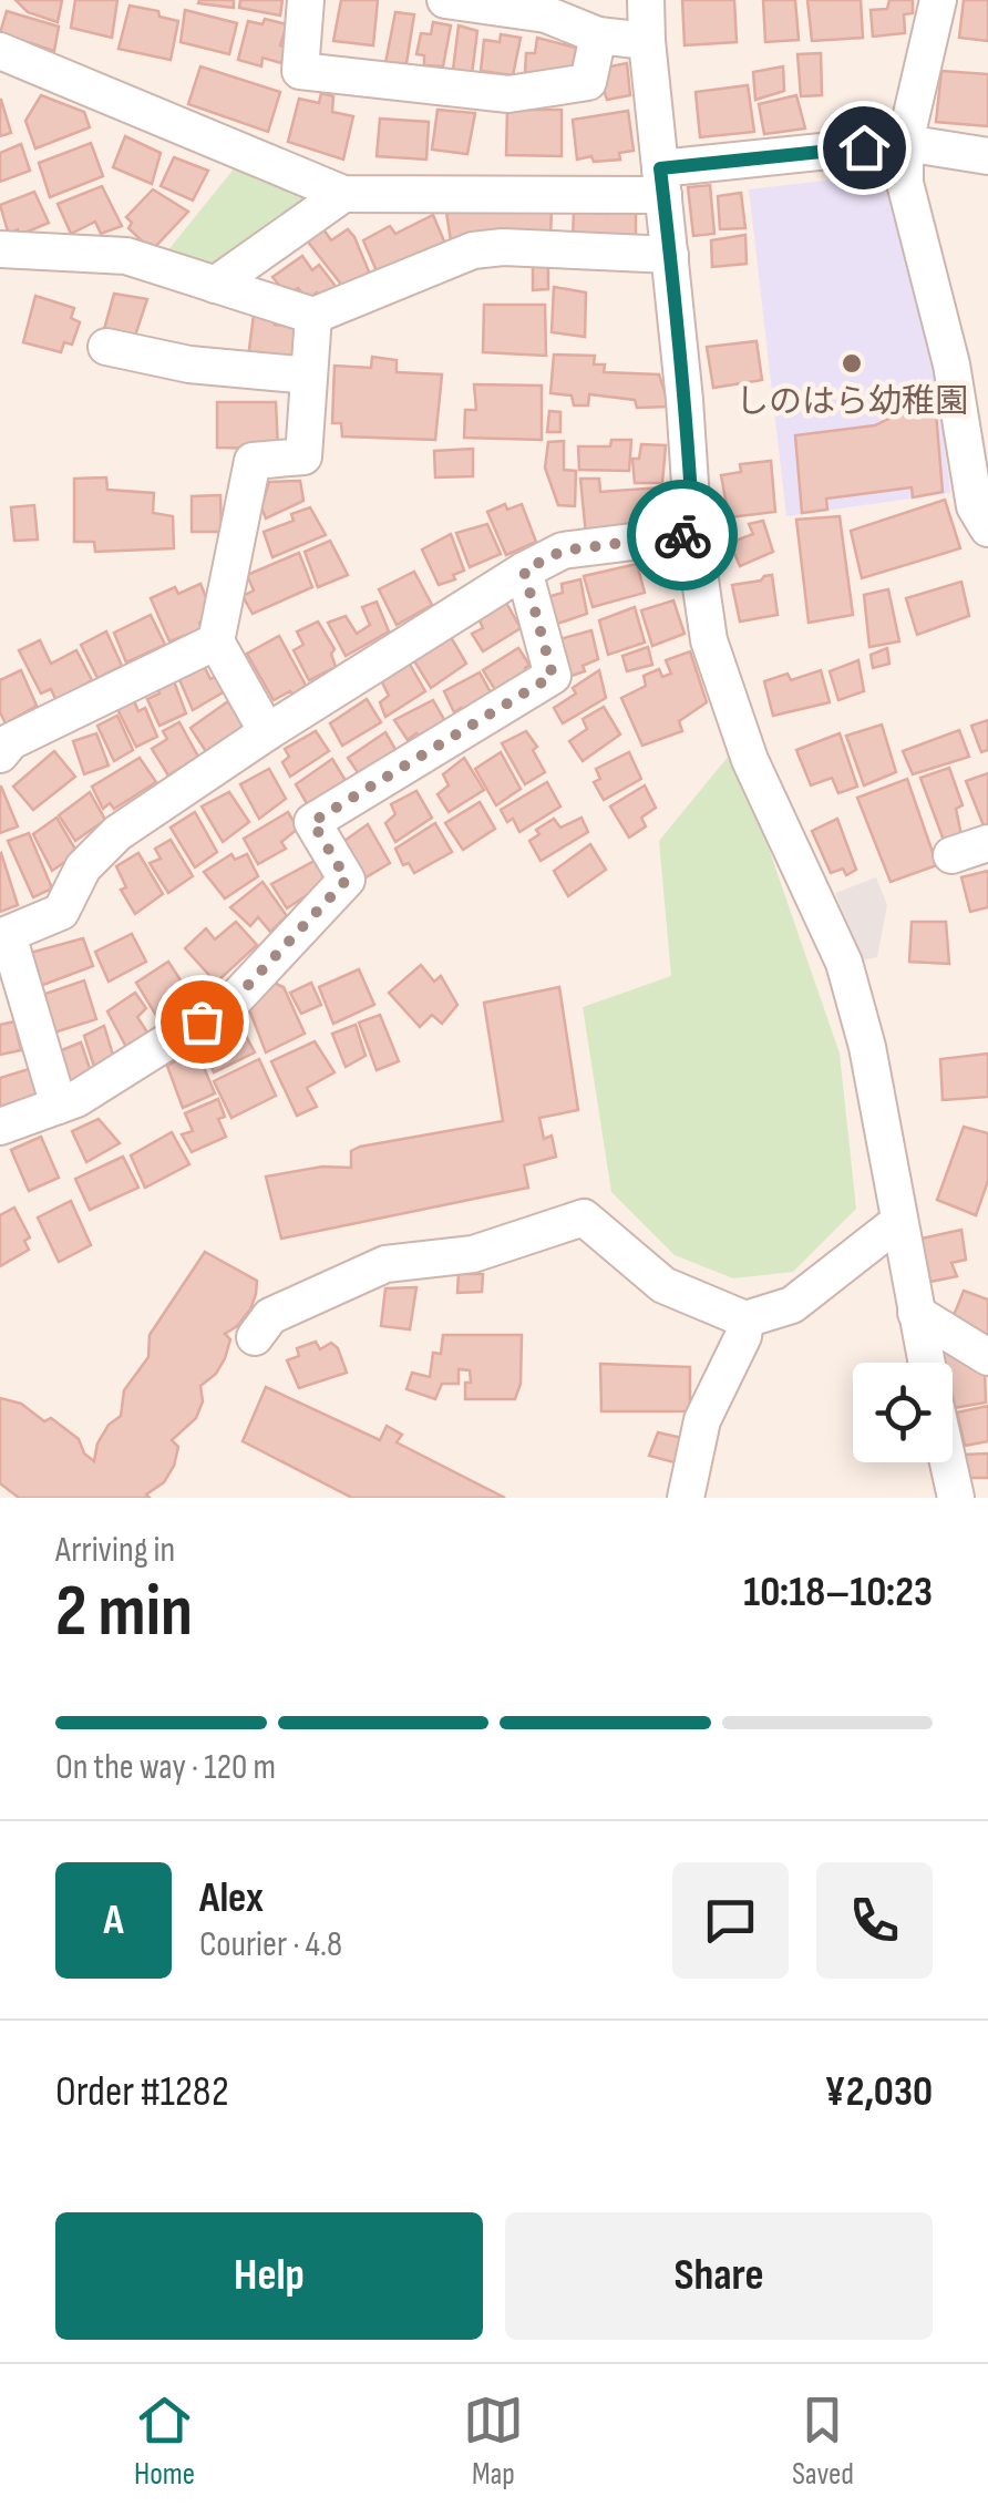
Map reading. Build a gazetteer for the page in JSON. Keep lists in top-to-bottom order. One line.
{"places":["しのはら幼稚園"],"page":{"heading":["2 min","Arriving in","10:18–10:23"],"panel":["Alex","Courier · 4.8","Order #1282","¥2,030"],"bar":"On the way · 120 m","round":"A","buttons":["Help","Share"],"tabs":["Home","Map","Saved"]}}
